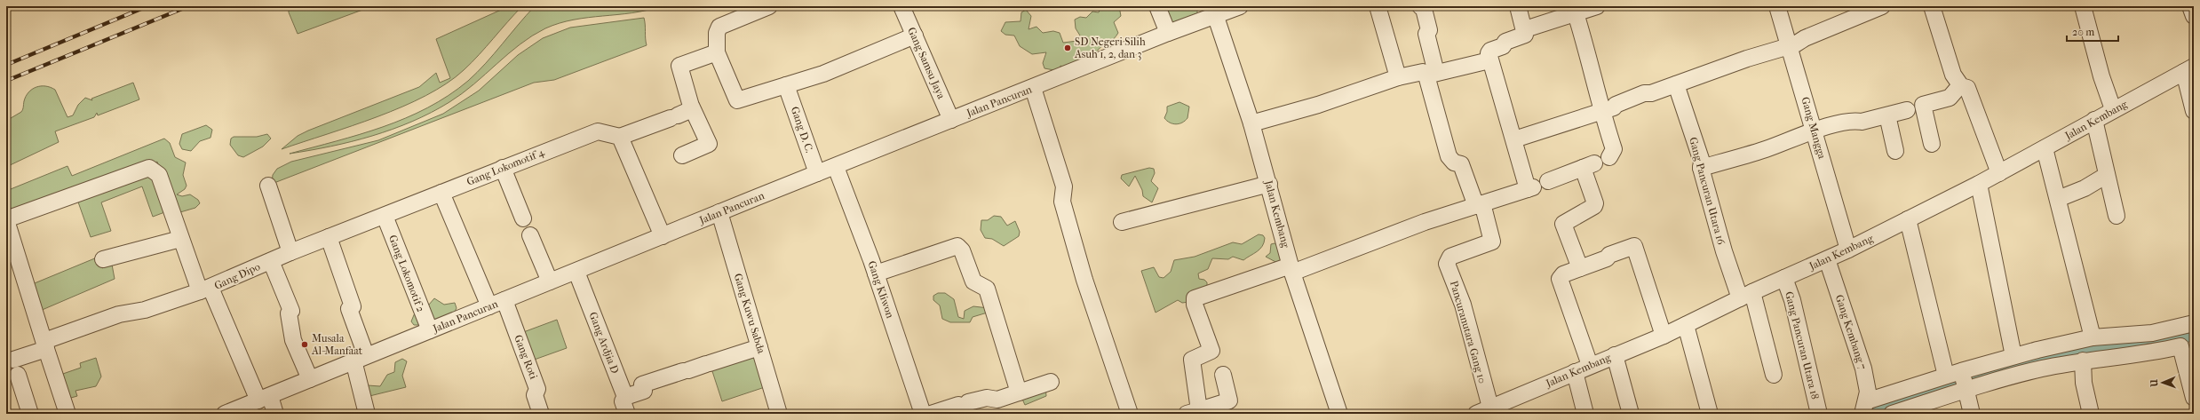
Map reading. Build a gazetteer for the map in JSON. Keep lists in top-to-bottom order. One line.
{"streets":{"street":["Gang Samsu Jaya","Jalan Pancuran","Jalan Kembang","Gang Mangga","Gang D. C.","Gang Lokomotif 4","Gang Pancuran Utara 16","Gang Lokomotif 2","Gang Dipo","Gang Kliwon","Gang Kuwu Sabda","Pancuranutara Gang 10","Gang Kembang 7","Gang Ardjia D","Gang Pancuran Utara 18","Gang Roti"]},"crossings":[["Gang Samsu Jaya","Jalan Pancuran"],["Jalan Pancuran","Jalan Kembang"],["Jalan Pancuran","Gang D. C."],["Jalan Pancuran","Gang Lokomotif 2"],["Jalan Pancuran","Gang Dipo"],["Jalan Pancuran","Gang Kliwon"],["Jalan Pancuran","Gang Kuwu Sabda"],["Jalan Pancuran","Gang Ardjia D"],["Jalan Pancuran","Gang Roti"],["Jalan Kembang","Gang Mangga"],["Jalan Kembang","Gang Pancuran Utara 16"],["Jalan Kembang","Pancuranutara Gang 10"],["Jalan Kembang","Gang Kembang 7"],["Jalan Kembang","Gang Pancuran Utara 18"],["Gang Lokomotif 4","Gang Lokomotif 2"],["Gang Lokomotif 4","Gang Dipo"],["Gang Lokomotif 4","Gang Roti"]],"places":["SD Negeri Silih Asuh 1, 2, dan 3","Musala Al-Manfaat"],"scale_bar":"20 m","north":"left"}
